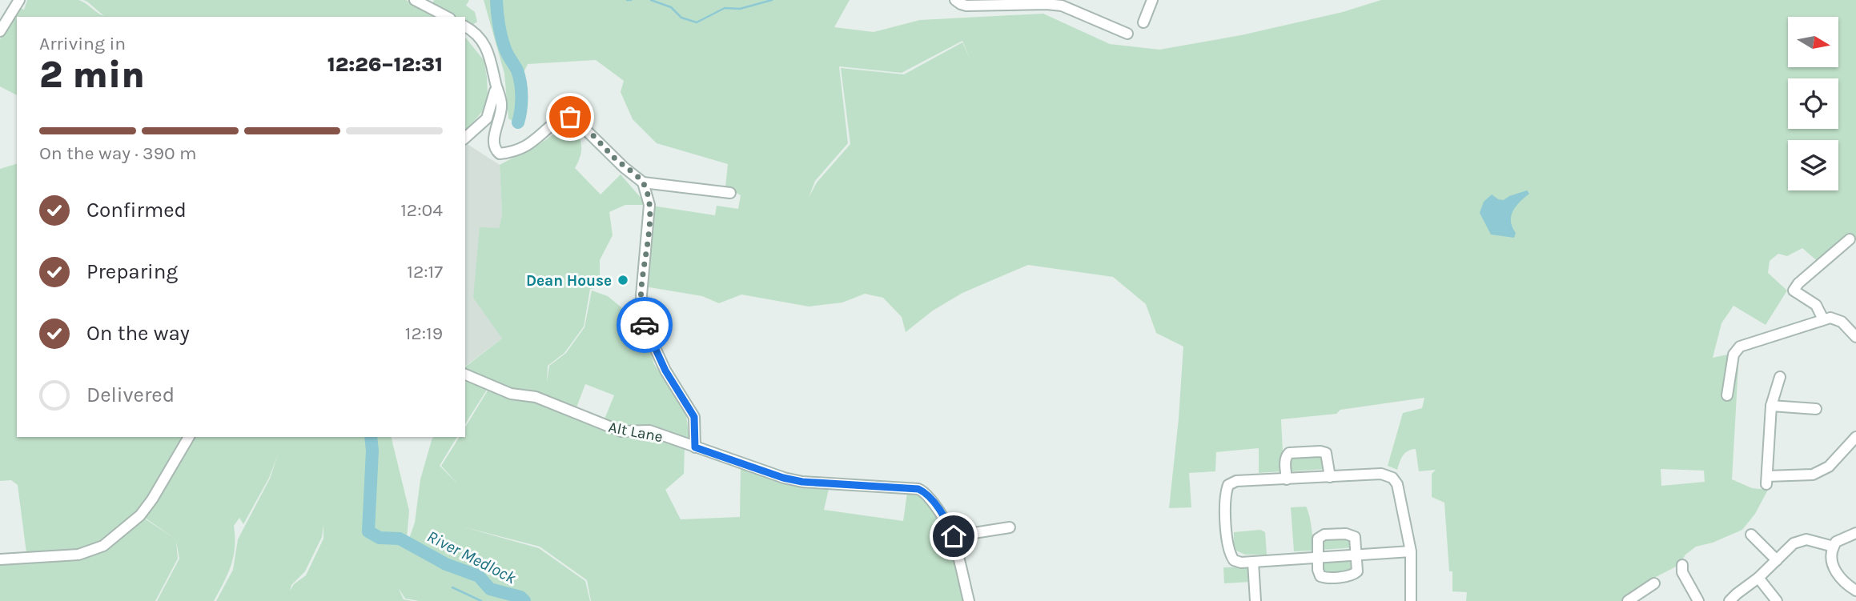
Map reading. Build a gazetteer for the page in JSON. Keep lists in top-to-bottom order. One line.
{"streets":{"street":["Alt Lane"]},"water":["River Medlock"],"places":["Dean House"],"north":"right","page":{"heading":["2 min","Arriving in","12:26–12:31"],"bar":"On the way · 390 m","list":[["Confirmed","12:04"],["Preparing","12:17"],["On the way","12:19"],"Delivered"]}}
